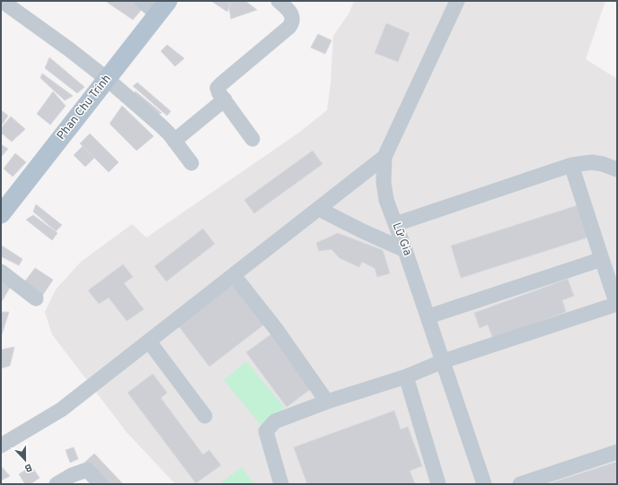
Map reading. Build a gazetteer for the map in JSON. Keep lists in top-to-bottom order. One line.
{"streets":{"main road":["Phan Chu Trinh"],"street":["Lữ Gia"]},"north":"bottom"}
